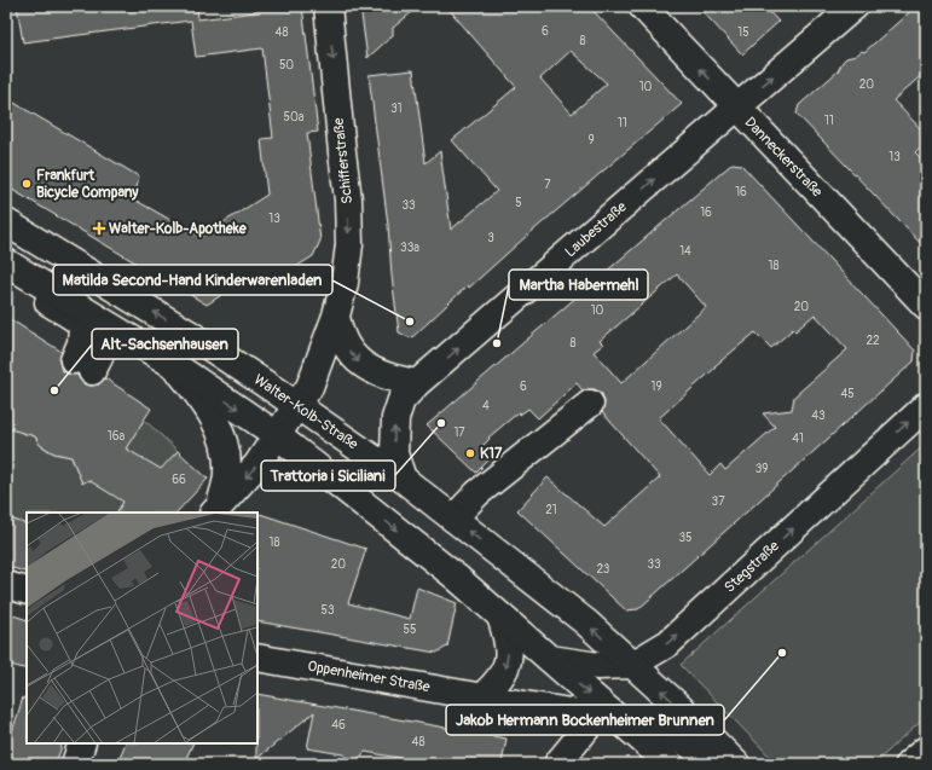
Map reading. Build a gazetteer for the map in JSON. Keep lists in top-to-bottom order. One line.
{"streets":{"street":["Danneckerstraße","Schifferstraße","Laubestraße","Walter-Kolb-Straße","Stegstraße","Oppenheimer Straße"]},"crossings":[["Danneckerstraße","Laubestraße"],["Schifferstraße","Laubestraße"],["Schifferstraße","Walter-Kolb-Straße"],["Laubestraße","Walter-Kolb-Straße"],["Walter-Kolb-Straße","Stegstraße"]],"one_way":["Laubestraße","Stegstraße"],"places":{"other":["Frankfurt Bicycle Company","Matilda Second-Hand Kinderwarenladen","Martha Habermehl","Alt-Sachsenhausen","Trattoria i Siciliani","K17","Jakob Hermann Bockenheimer Brunnen"],"health":["Walter-Kolb-Apotheke"]},"house_numbers":["6","48","15","8","50","20","10","31","50a","11","11","9","13","7","16","5","33","16","13","3","33a","14","18","20","10","22","8","6","19","45","4","43","17","16a","41","39","66","37","21","35","18","20","33","23","53","55","46","48"]}
